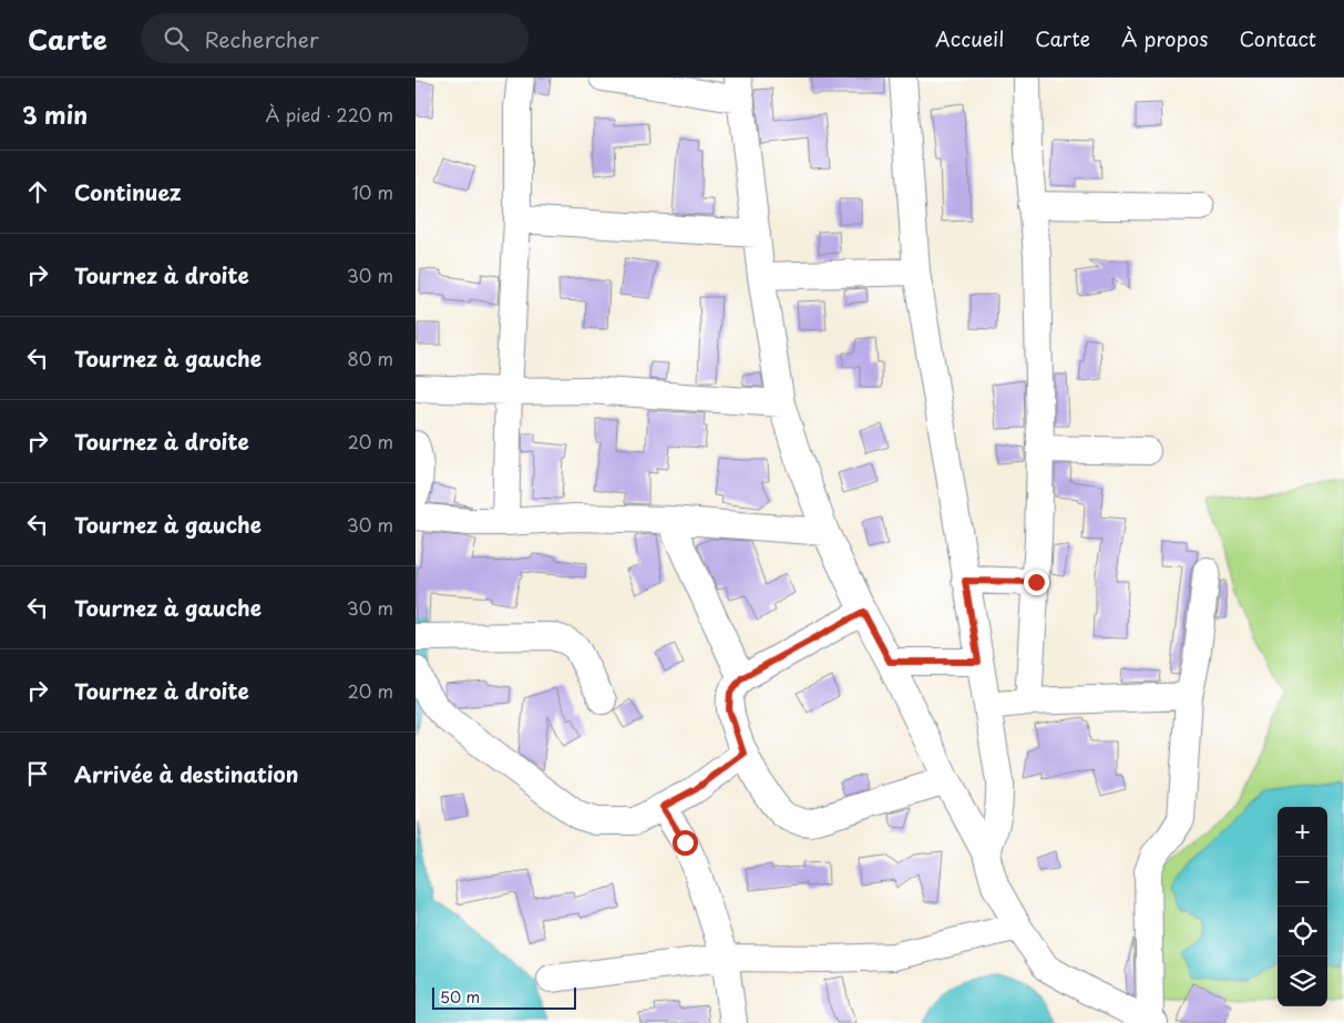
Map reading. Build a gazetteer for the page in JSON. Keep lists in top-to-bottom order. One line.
{"scale_bar":"50 m","page":{"header":"Carte","search":"Rechercher","nav":["Accueil","Carte","À propos","Contact"],"heading":["3 min","À pied · 220 m"],"list":[["Continuez","10 m"],["Tournez à droite","30 m"],["Tournez à gauche","80 m"],["Tournez à droite","20 m"],["Tournez à gauche","30 m"],["Tournez à gauche","30 m"],["Tournez à droite","20 m"],"Arrivée à destination"],"map_buttons":["+","−"],"scale":"50 m"}}
